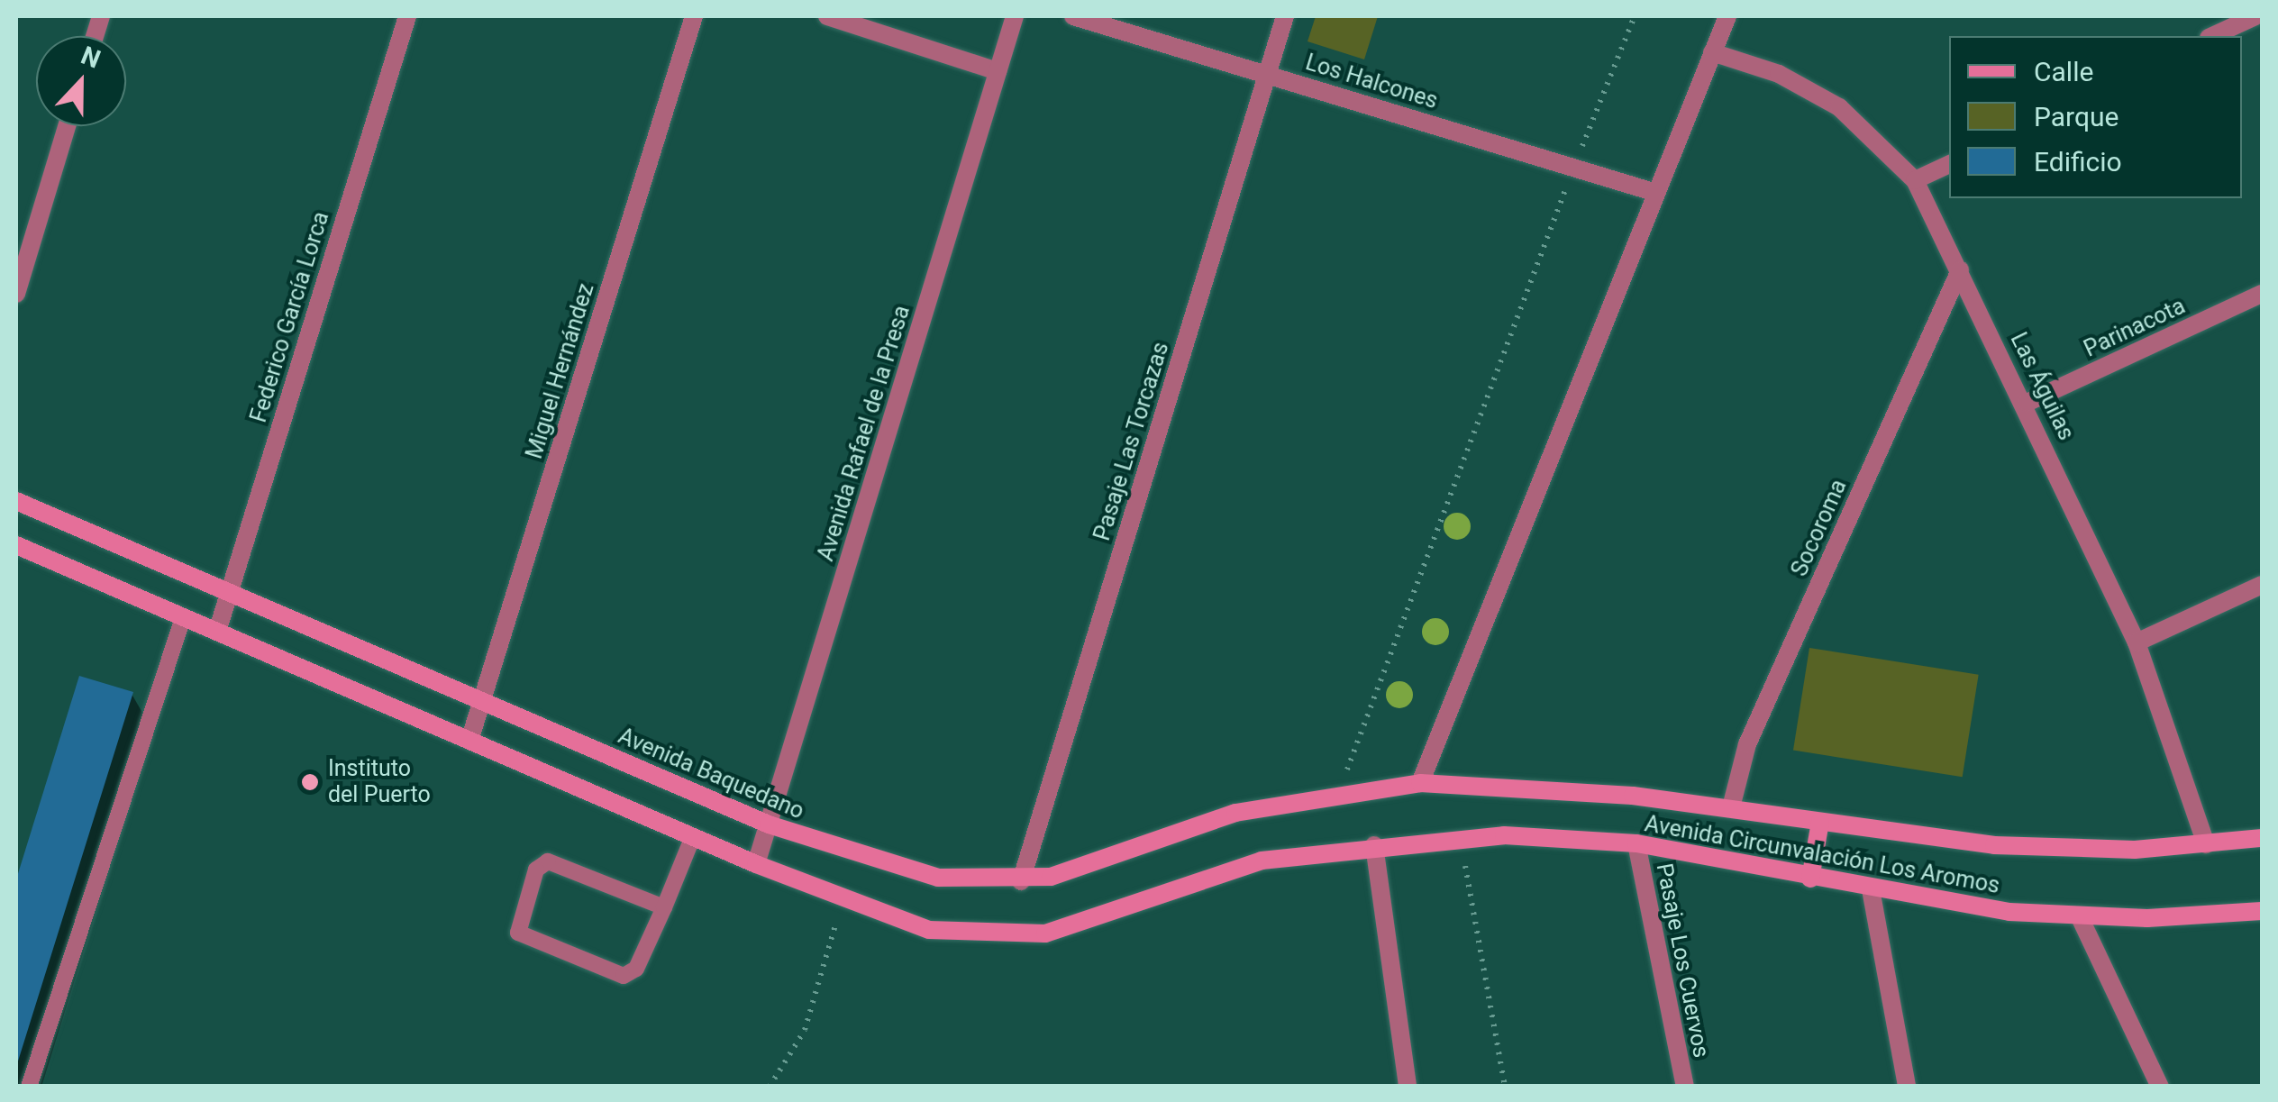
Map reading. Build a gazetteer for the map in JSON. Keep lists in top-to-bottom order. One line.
{"streets":{"main road":["Avenida Baquedano","Avenida Circunvalación Los Aromos"],"street":["Los Halcones","Federico García Lorca","Parinacota","Miguel Hernández","Las Águilas","Avenida Rafael de la Presa","Pasaje Las Torcazas","Socoroma","Pasaje Los Cuervos"]},"crossings":[["Los Halcones","Pasaje Las Torcazas"],["Federico García Lorca","Avenida Baquedano"],["Parinacota","Las Águilas"],["Miguel Hernández","Avenida Baquedano"],["Las Águilas","Socoroma"],["Las Águilas","Avenida Circunvalación Los Aromos"],["Avenida Rafael de la Presa","Avenida Baquedano"],["Pasaje Las Torcazas","Avenida Baquedano"],["Socoroma","Avenida Circunvalación Los Aromos"],["Avenida Baquedano","Avenida Circunvalación Los Aromos"],["Avenida Circunvalación Los Aromos","Pasaje Los Cuervos"]],"places":["Instituto del Puerto"],"legend":["Calle","Parque","Edificio"],"north":"top"}
